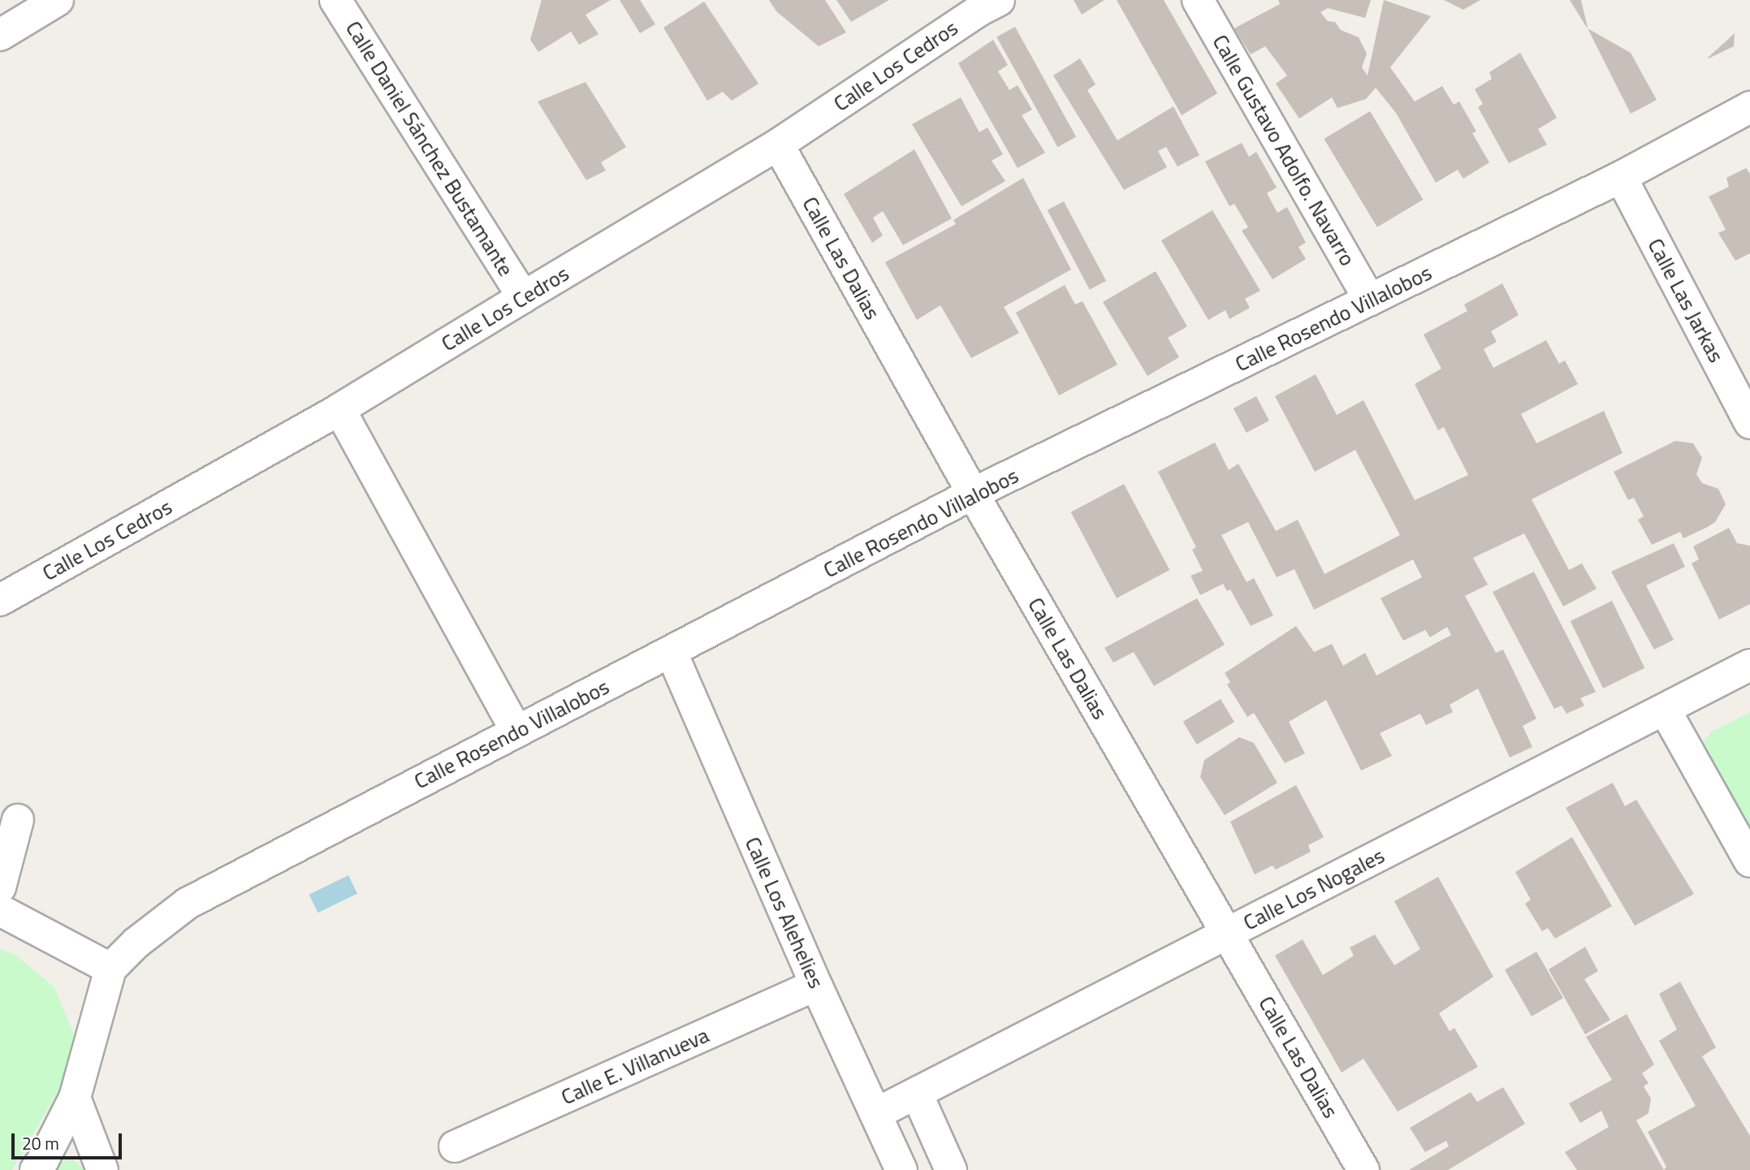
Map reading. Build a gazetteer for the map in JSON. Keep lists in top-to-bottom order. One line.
{"streets":{"street":["Calle Los Cedros","Calle Daniel Sánchez Bustamante","Calle Gustavo Adolfo. Navarro","Calle Las Dalias","Calle Las Jarkas","Calle Rosendo Villalobos","Calle Los Nogales","Calle Los Alehelies","Calle E. Villanueva"]},"crossings":[["Calle Los Cedros","Calle Daniel Sánchez Bustamante"],["Calle Los Cedros","Calle Las Dalias"],["Calle Gustavo Adolfo. Navarro","Calle Rosendo Villalobos"],["Calle Las Dalias","Calle Rosendo Villalobos"],["Calle Las Dalias","Calle Los Nogales"],["Calle Las Jarkas","Calle Rosendo Villalobos"],["Calle Rosendo Villalobos","Calle Los Alehelies"],["Calle Los Nogales","Calle Los Alehelies"],["Calle Los Alehelies","Calle E. Villanueva"]],"scale_bar":"20 m"}
